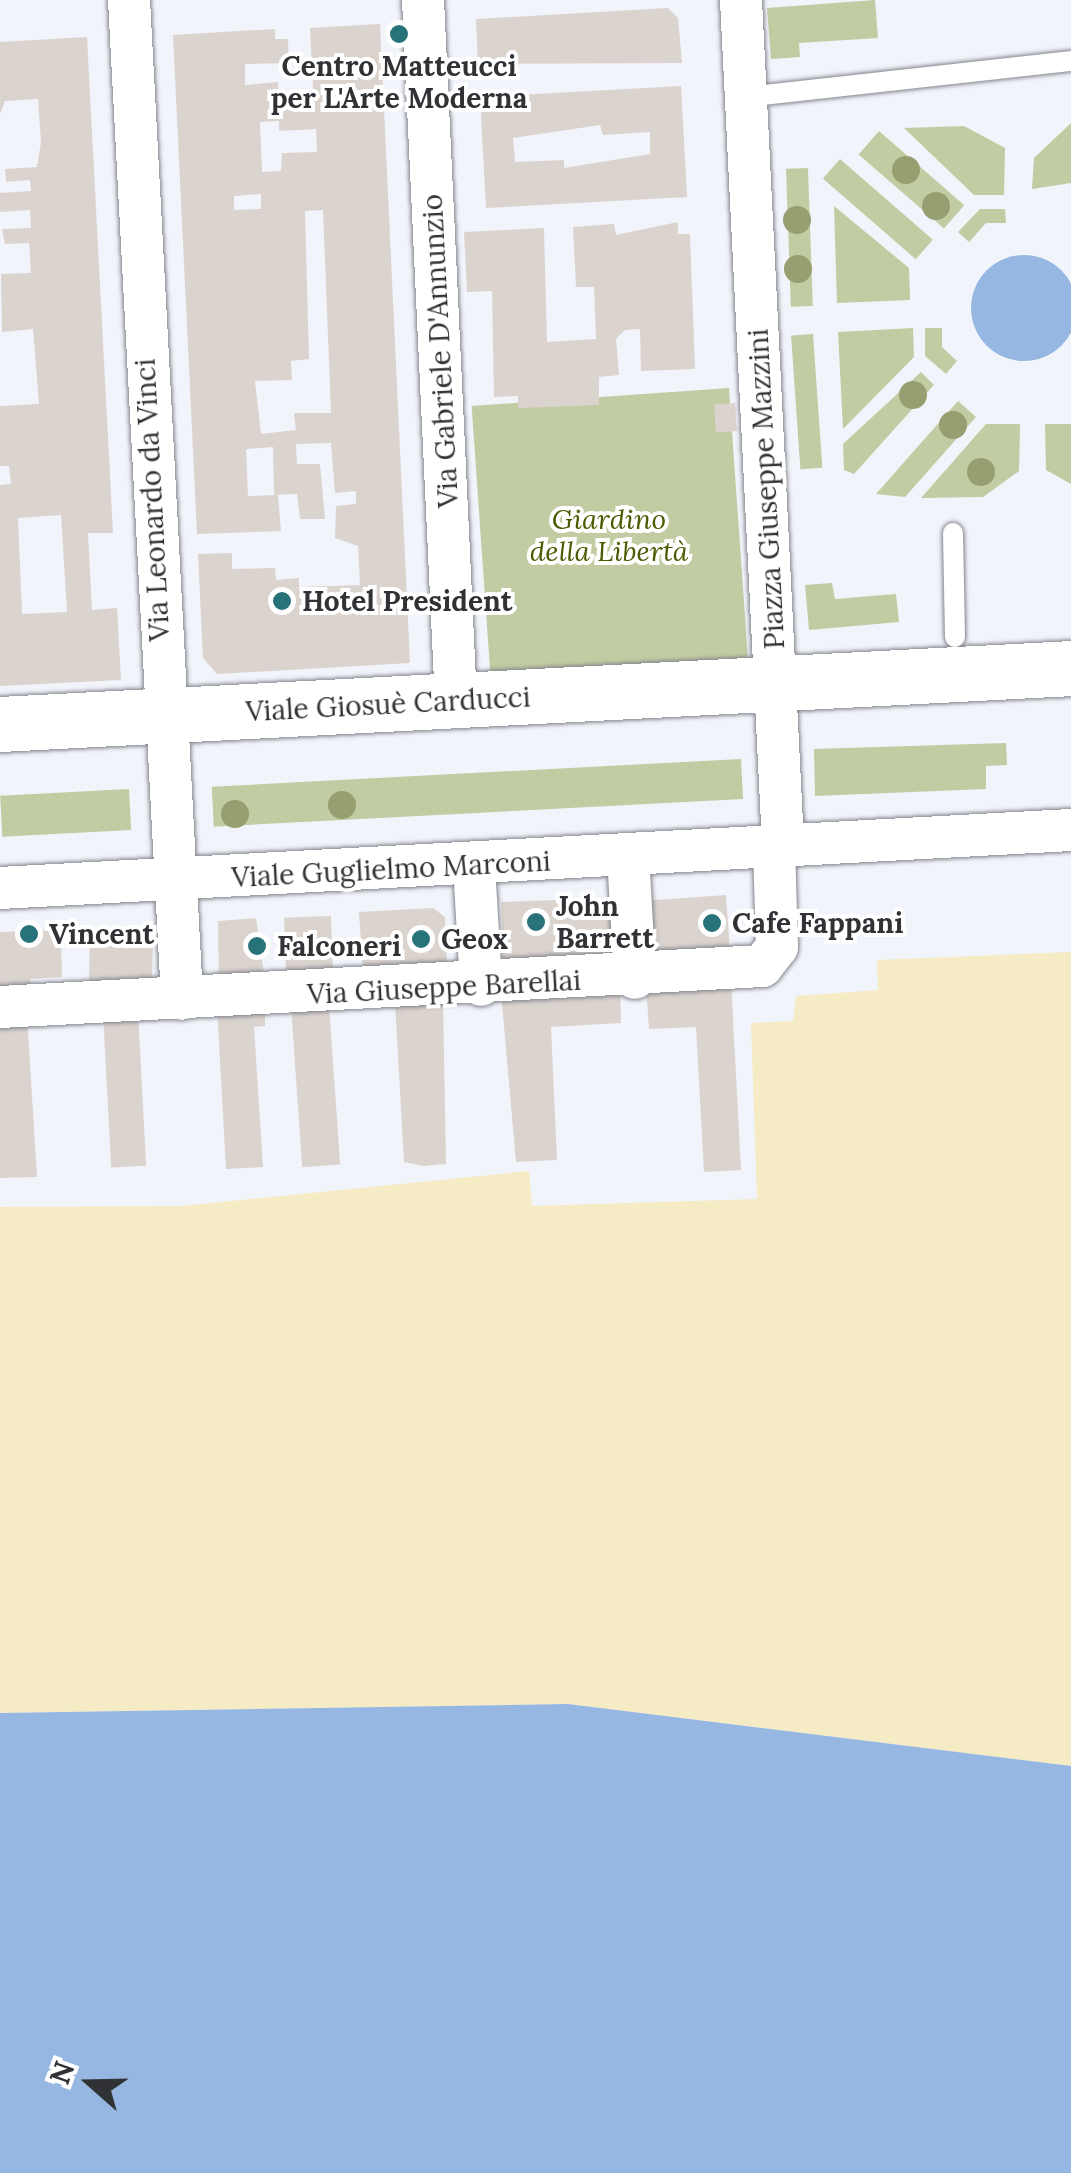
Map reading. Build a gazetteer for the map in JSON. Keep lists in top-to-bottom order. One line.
{"streets":{"street":["Via Gabriele D'Annunzio","Piazza Giuseppe Mazzini","Via Leonardo da Vinci","Viale Giosuè Carducci","Viale Guglielmo Marconi","Via Giuseppe Barellai"]},"crossings":[["Via Gabriele D'Annunzio","Viale Giosuè Carducci"],["Piazza Giuseppe Mazzini","Viale Giosuè Carducci"],["Piazza Giuseppe Mazzini","Via Giuseppe Barellai"],["Via Leonardo da Vinci","Viale Giosuè Carducci"],["Via Leonardo da Vinci","Viale Guglielmo Marconi"],["Via Leonardo da Vinci","Via Giuseppe Barellai"],["Viale Giosuè Carducci","Via Giuseppe Barellai"],["Viale Guglielmo Marconi","Via Giuseppe Barellai"]],"parks":["Giardino della Libertà"],"places":["Centro Matteucci per L'Arte Moderna","Hotel President","John Barrett","Cafe Fappani","Vincent","Geox","Falconeri"],"north":"left"}
